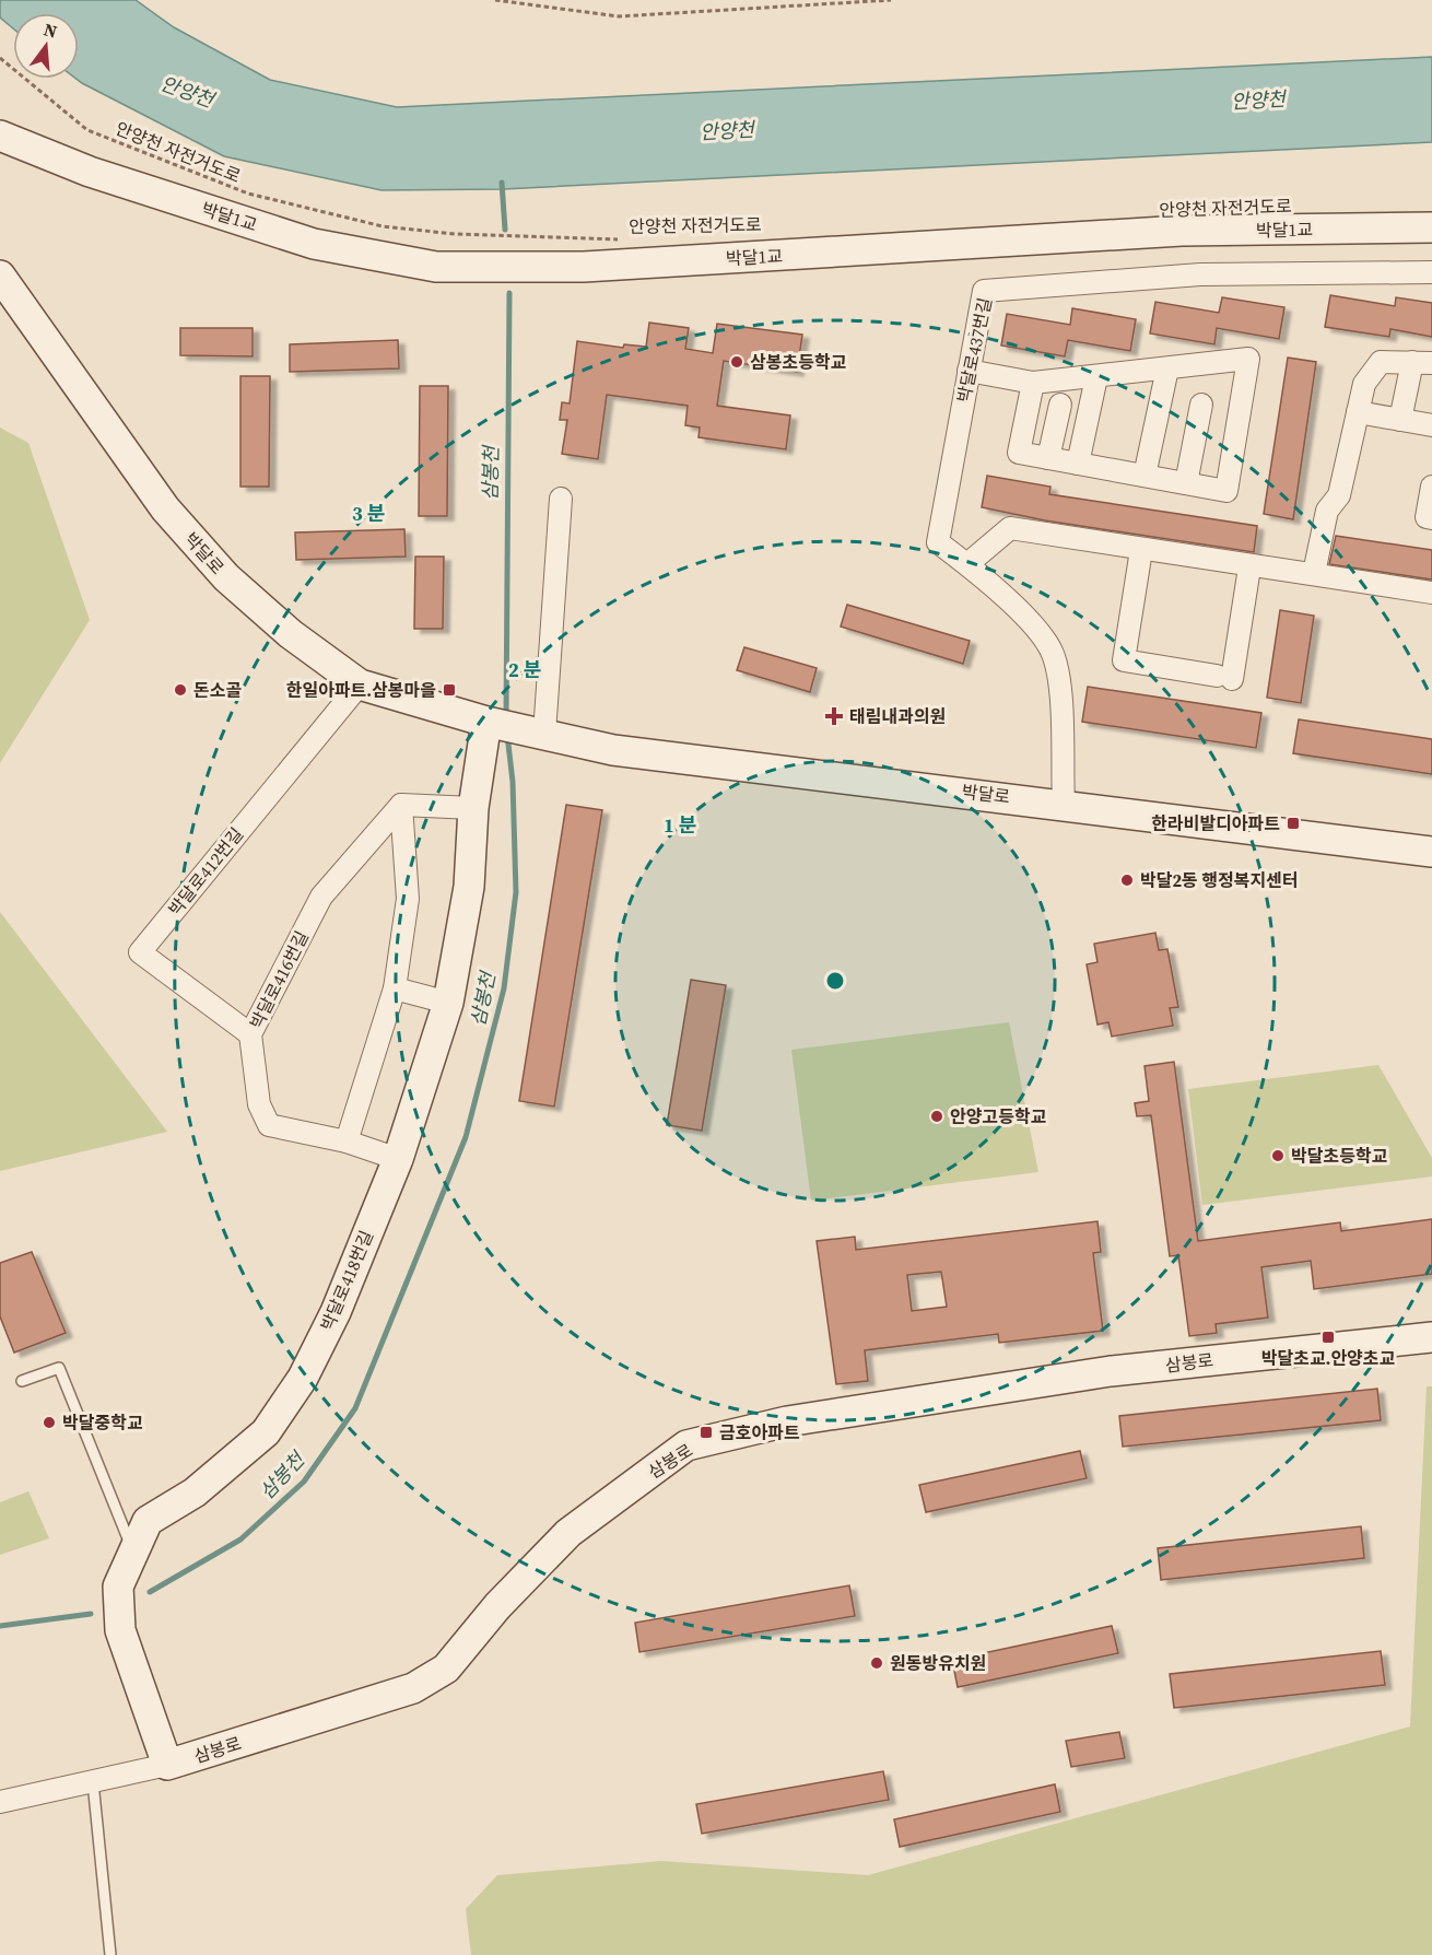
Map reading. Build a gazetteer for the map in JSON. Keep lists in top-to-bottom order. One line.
{"streets":{"street":["박달1교","박달로437번길","박달로","박달로412번길","박달로416번길","박달로418번길","삼봉로"],"path":["안양천 자전거도로"]},"crossings":[["박달로437번길","박달로"],["박달로","박달로412번길"],["박달로","박달로418번길"],["박달로412번길","박달로416번길"],["박달로416번길","박달로418번길"],["박달로418번길","삼봉로"]],"water":["안양천","삼봉천"],"places":{"other":["삼봉초등학교","돈소골","박달2동 행정복지센터","안양고등학교","박달초등학교","박달중학교","원동방유치원"],"transit":["한일아파트.삼봉마을","한라비발디아파트","박달초교.안양초교","금호아파트"],"health":["태림내과의원"]},"north":"top","rings":["3 분","2 분","1 분"]}
